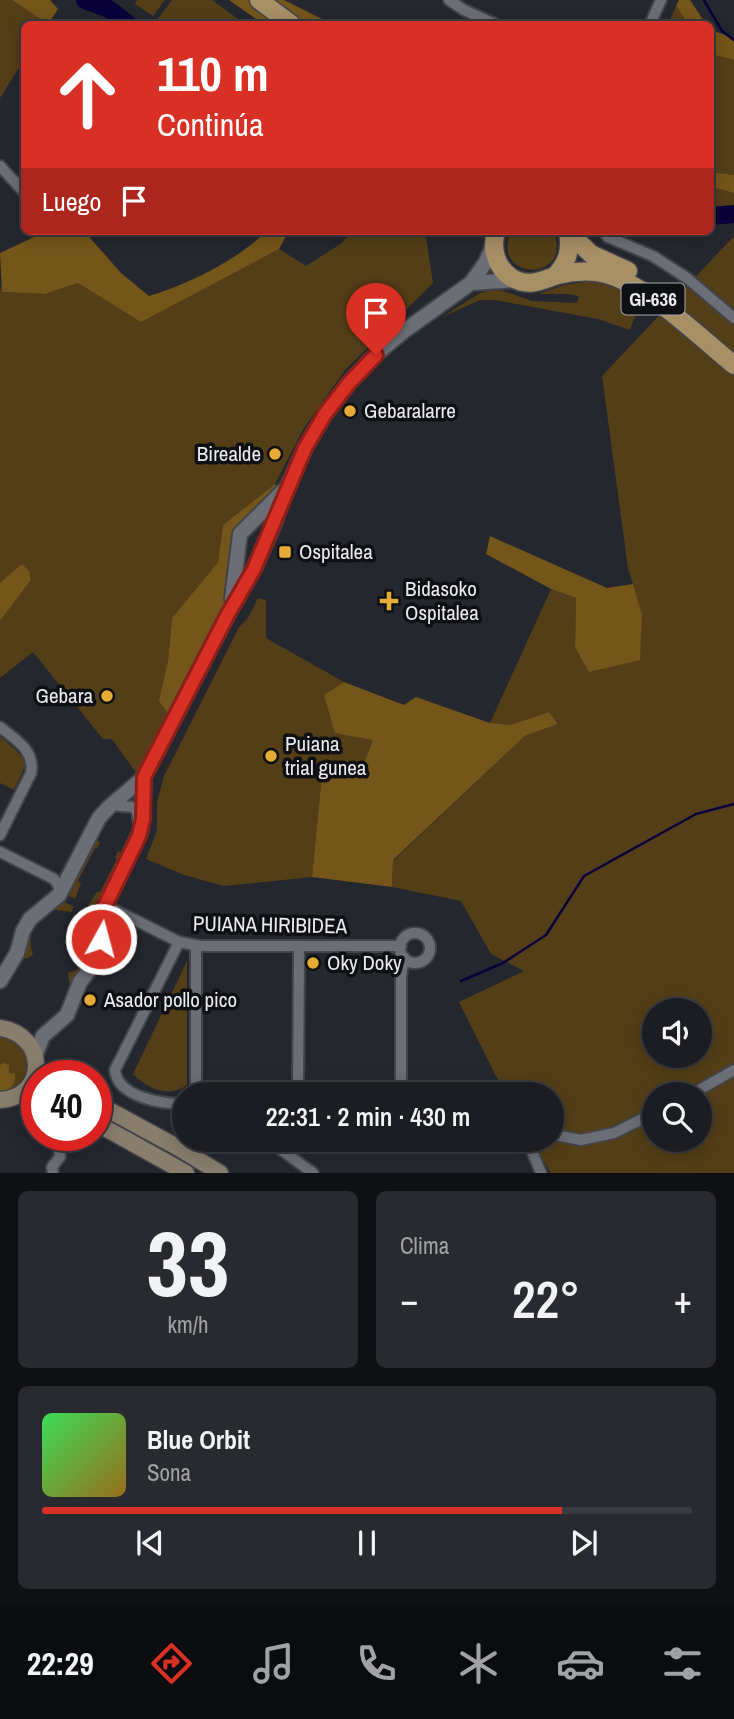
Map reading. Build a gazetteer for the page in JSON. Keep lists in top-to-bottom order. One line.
{"streets":{"main road":["GI-636"],"street":["PUIANA HIRIBIDEA"]},"places":{"other":["Gebaralarre","Birealde","Gebara","Puiana trial gunea","Oky Doky","Asador pollo pico"],"transit":["Ospitalea"],"health":["Bidasoko Ospitalea"]},"page":{"turn":["110 m","Continúa"],"then":"Luego","limit":"40","trip":"22:31 · 2 min · 430 m","tile":[["33","km/h"],"Clima"],"heat":["−","22°","+"],"song":["Blue Orbit","Sona"],"tabs":"22:29"}}
